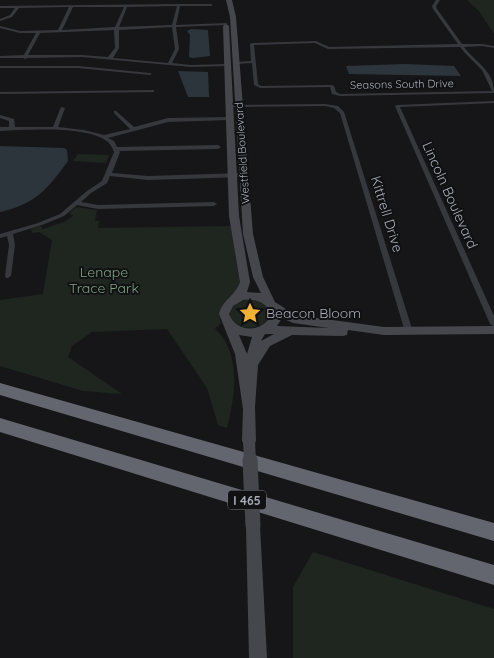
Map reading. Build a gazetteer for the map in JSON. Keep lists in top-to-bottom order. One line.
{"streets":{"highway":["I 465"],"main road":["Westfield Boulevard"],"street":["Seasons South Drive","Lincoln Boulevard","Kittrell Drive"]},"crossings":[["Westfield Boulevard","Kittrell Drive"]],"parks":["Lenape Trace Park"],"places":{"place":["Beacon Bloom"]}}
